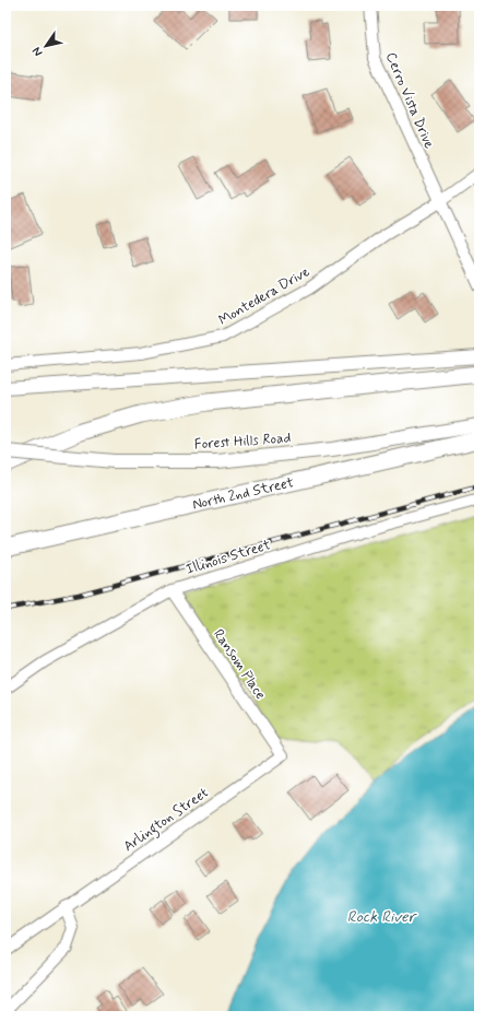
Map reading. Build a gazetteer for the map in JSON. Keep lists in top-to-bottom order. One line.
{"streets":{"main road":["North 2nd Street"],"street":["Cerro Vista Drive","Montedera Drive","Forest Hills Road","Illinois Street","Ransom Place","Arlington Street"]},"crossings":[["Cerro Vista Drive","Montedera Drive"],["Illinois Street","Ransom Place"],["Ransom Place","Arlington Street"]],"water":["Rock River"],"north":"bottom left"}
